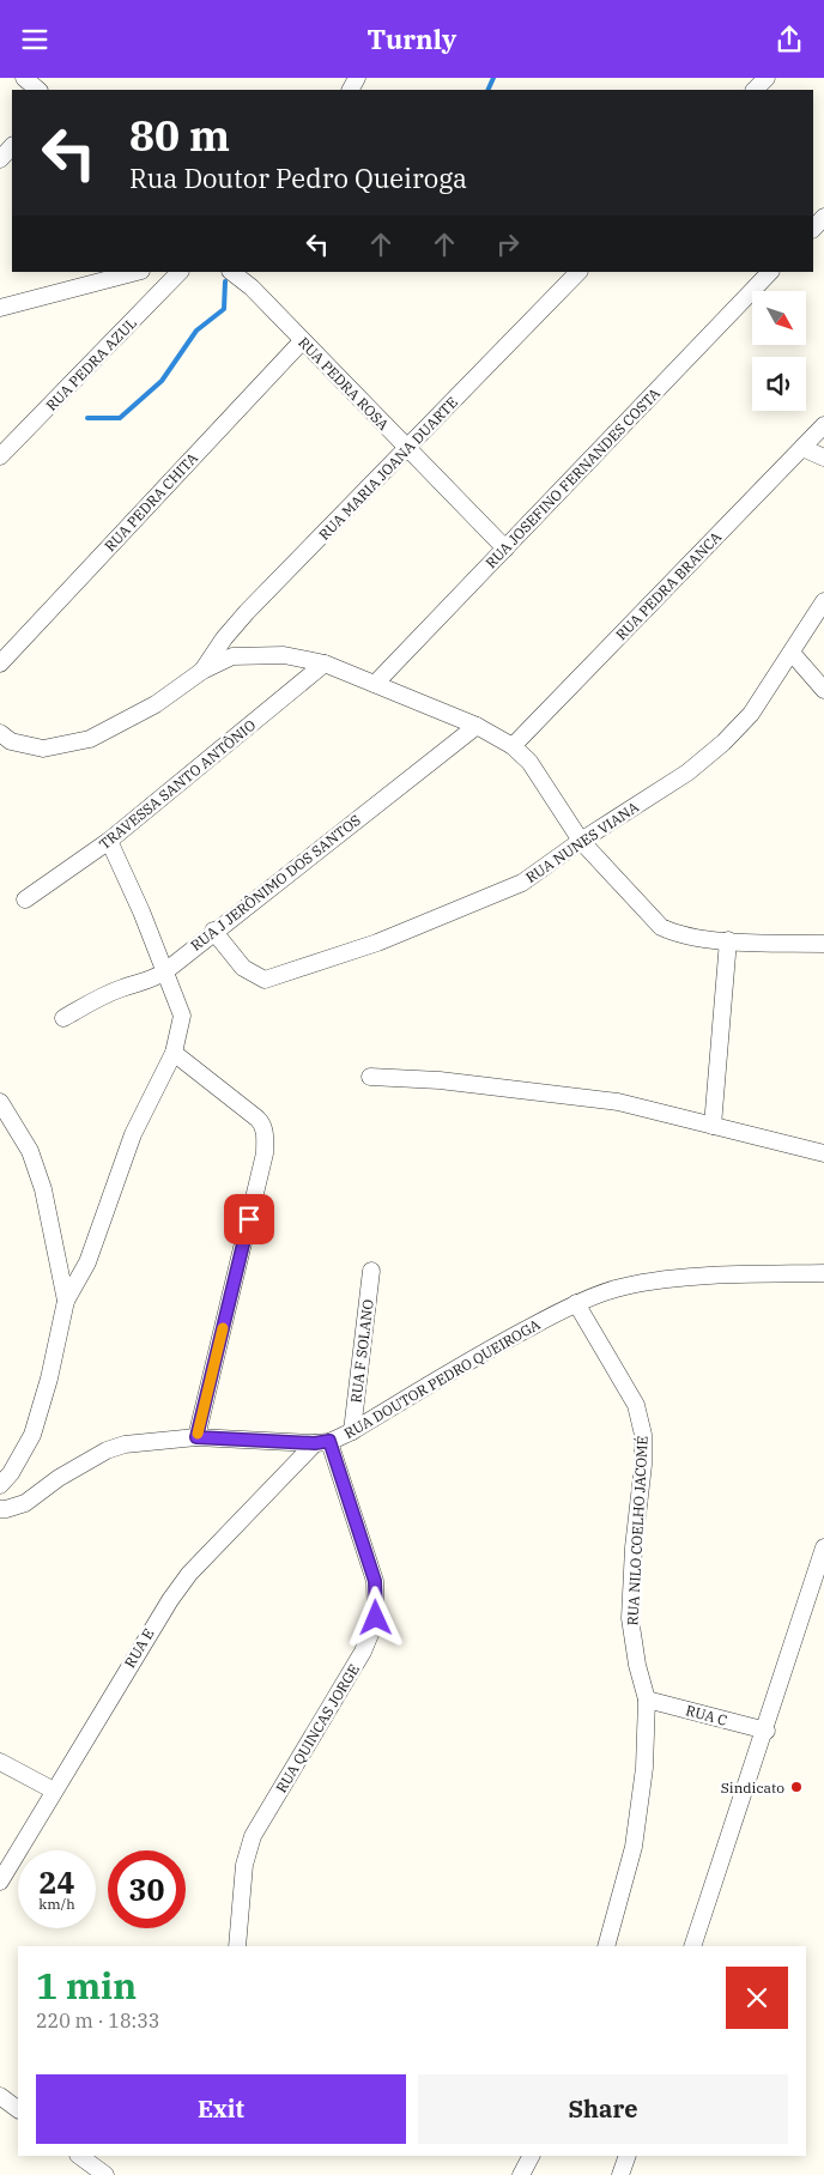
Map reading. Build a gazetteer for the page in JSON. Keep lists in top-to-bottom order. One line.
{"streets":{"street":["RUA PEDRA AZUL","RUA PEDRA ROSA","RUA MARIA JOANA DUARTE","RUA JOSEFINO FERNANDES COSTA","RUA PEDRA CHITA","RUA PEDRA BRANCA","TRAVESSA SANTO ANTÔNIO","RUA NUNES VIANA","RUA J JERÔNIMO DOS SANTOS","RUA F SOLANO","RUA DOUTOR PEDRO QUEIROGA","RUA NILO COELHO JACOMÉ","RUA E","RUA C","RUA QUINCAS JORGE"]},"crossings":[["RUA PEDRA ROSA","RUA MARIA JOANA DUARTE"],["RUA PEDRA ROSA","RUA JOSEFINO FERNANDES COSTA"],["RUA PEDRA ROSA","RUA PEDRA CHITA"],["RUA NUNES VIANA","RUA J JERÔNIMO DOS SANTOS"],["RUA F SOLANO","RUA DOUTOR PEDRO QUEIROGA"],["RUA DOUTOR PEDRO QUEIROGA","RUA NILO COELHO JACOMÉ"],["RUA DOUTOR PEDRO QUEIROGA","RUA E"],["RUA DOUTOR PEDRO QUEIROGA","RUA QUINCAS JORGE"],["RUA NILO COELHO JACOMÉ","RUA C"],["RUA E","RUA QUINCAS JORGE"]],"places":["Sindicato"],"north":"bottom right","page":{"header":"Turnly","turn":["80 m","Rua Doutor Pedro Queiroga"],"speed":"24 km/h","limit":"30","heading":["1 min","220 m · 18:33"],"buttons":["Exit","Share"]}}
